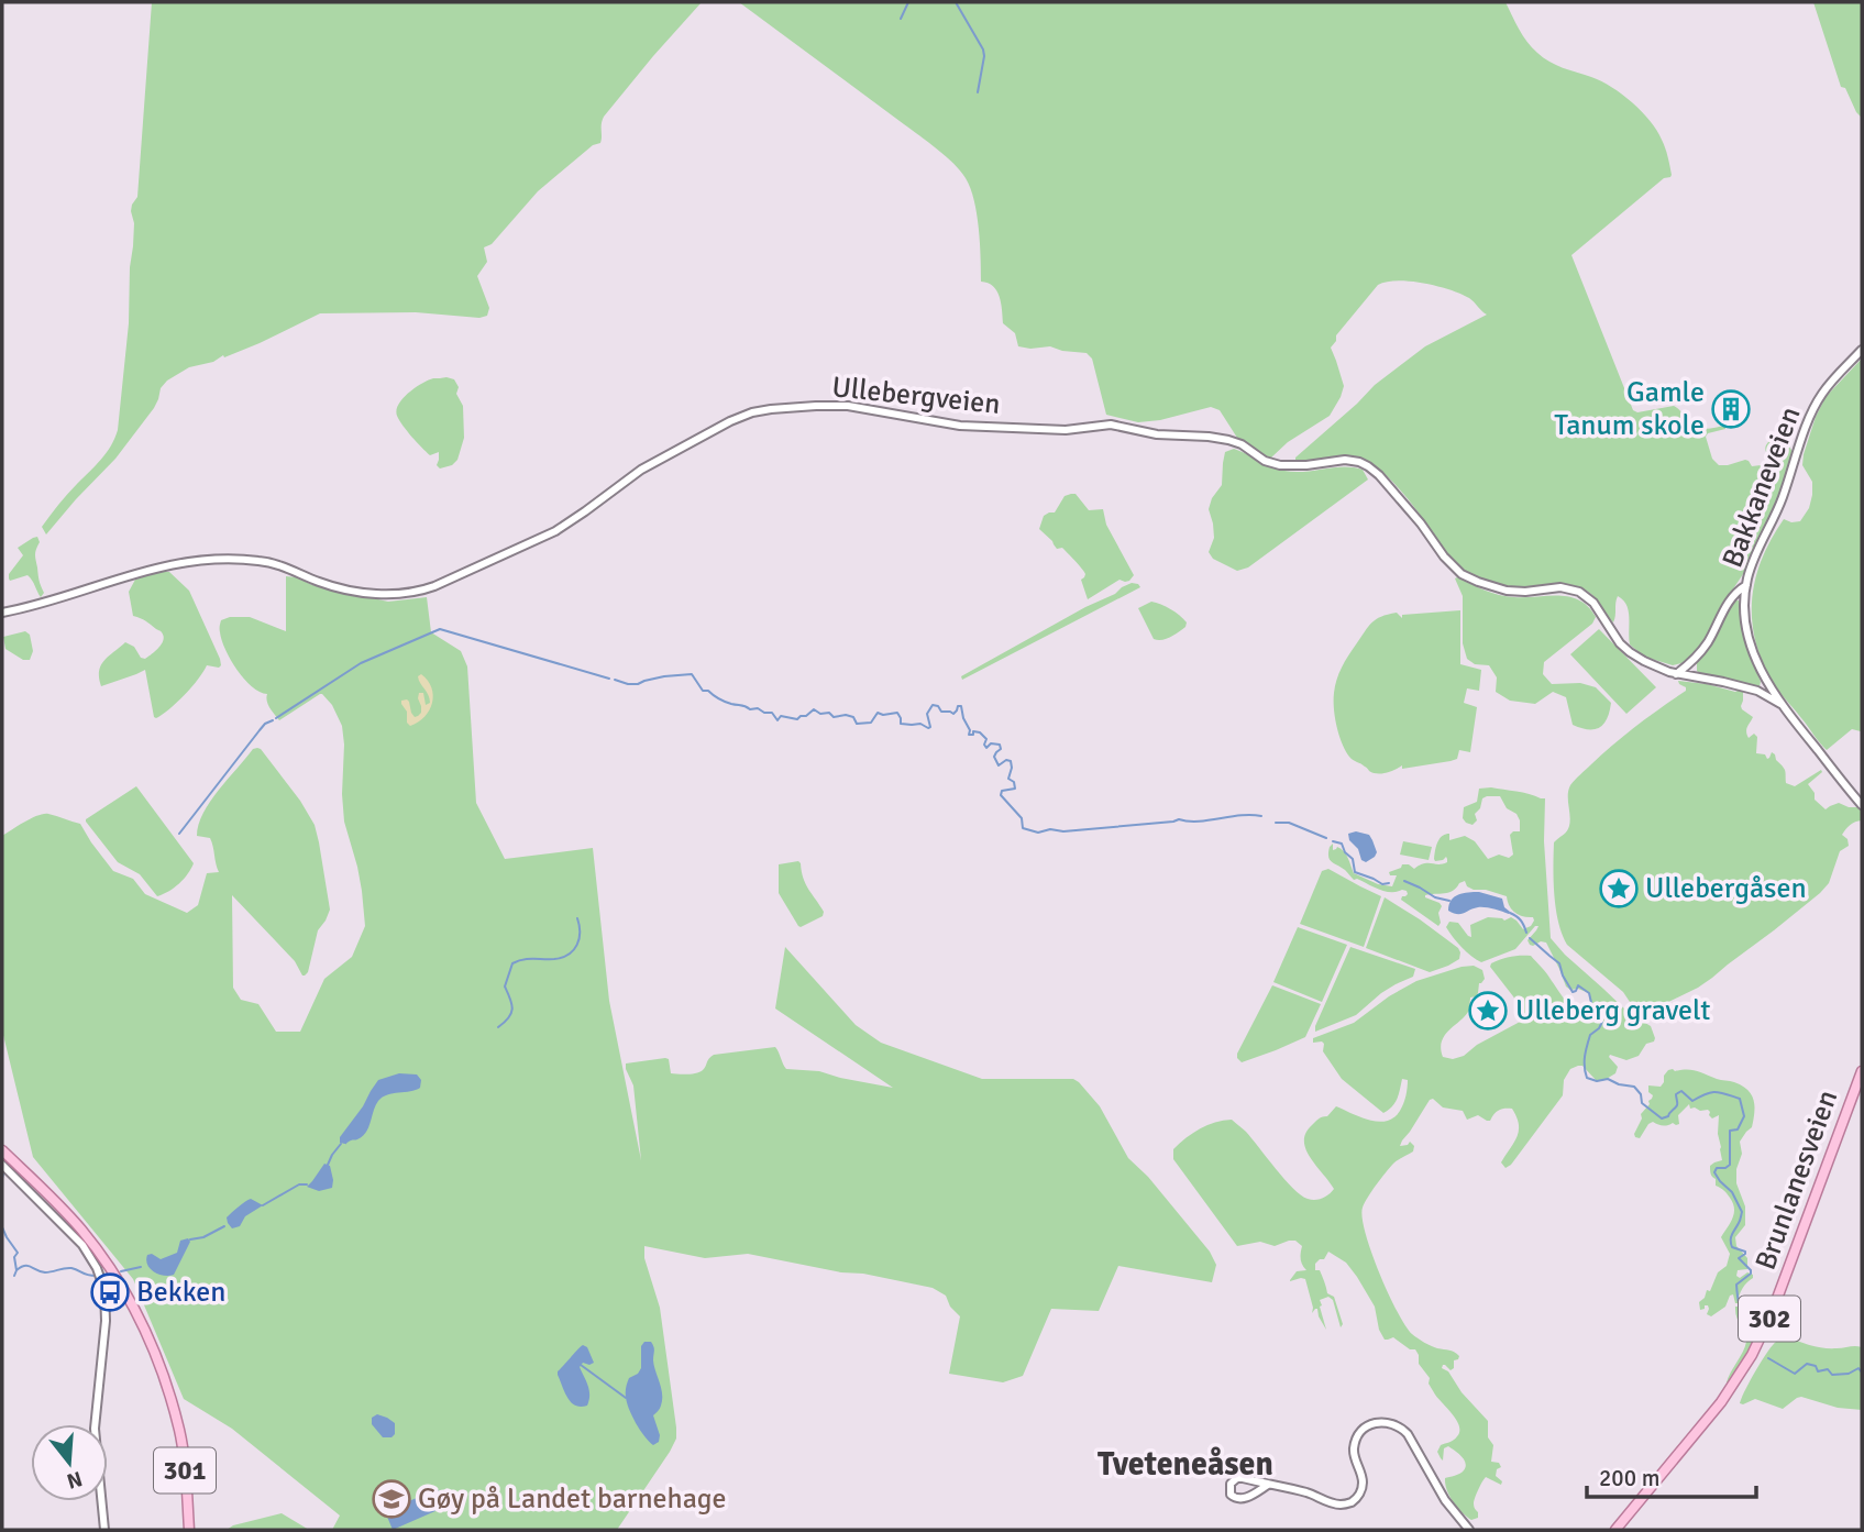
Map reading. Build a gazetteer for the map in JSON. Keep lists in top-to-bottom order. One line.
{"streets":{"main road":["Brunlanesveien","302","301"],"street":["Ullebergveien","Bakkaneveien"]},"crossings":[["Ullebergveien","Bakkaneveien"]],"districts":["Tveteneåsen"],"places":{"building":["Gamle Tanum skole"],"place":["Ullebergåsen","Ulleberg gravelt"],"bus stop":["Bekken"],"school or university":["Gøy på Landet barnehage"]},"scale_bar":"200 m","north":"bottom"}
